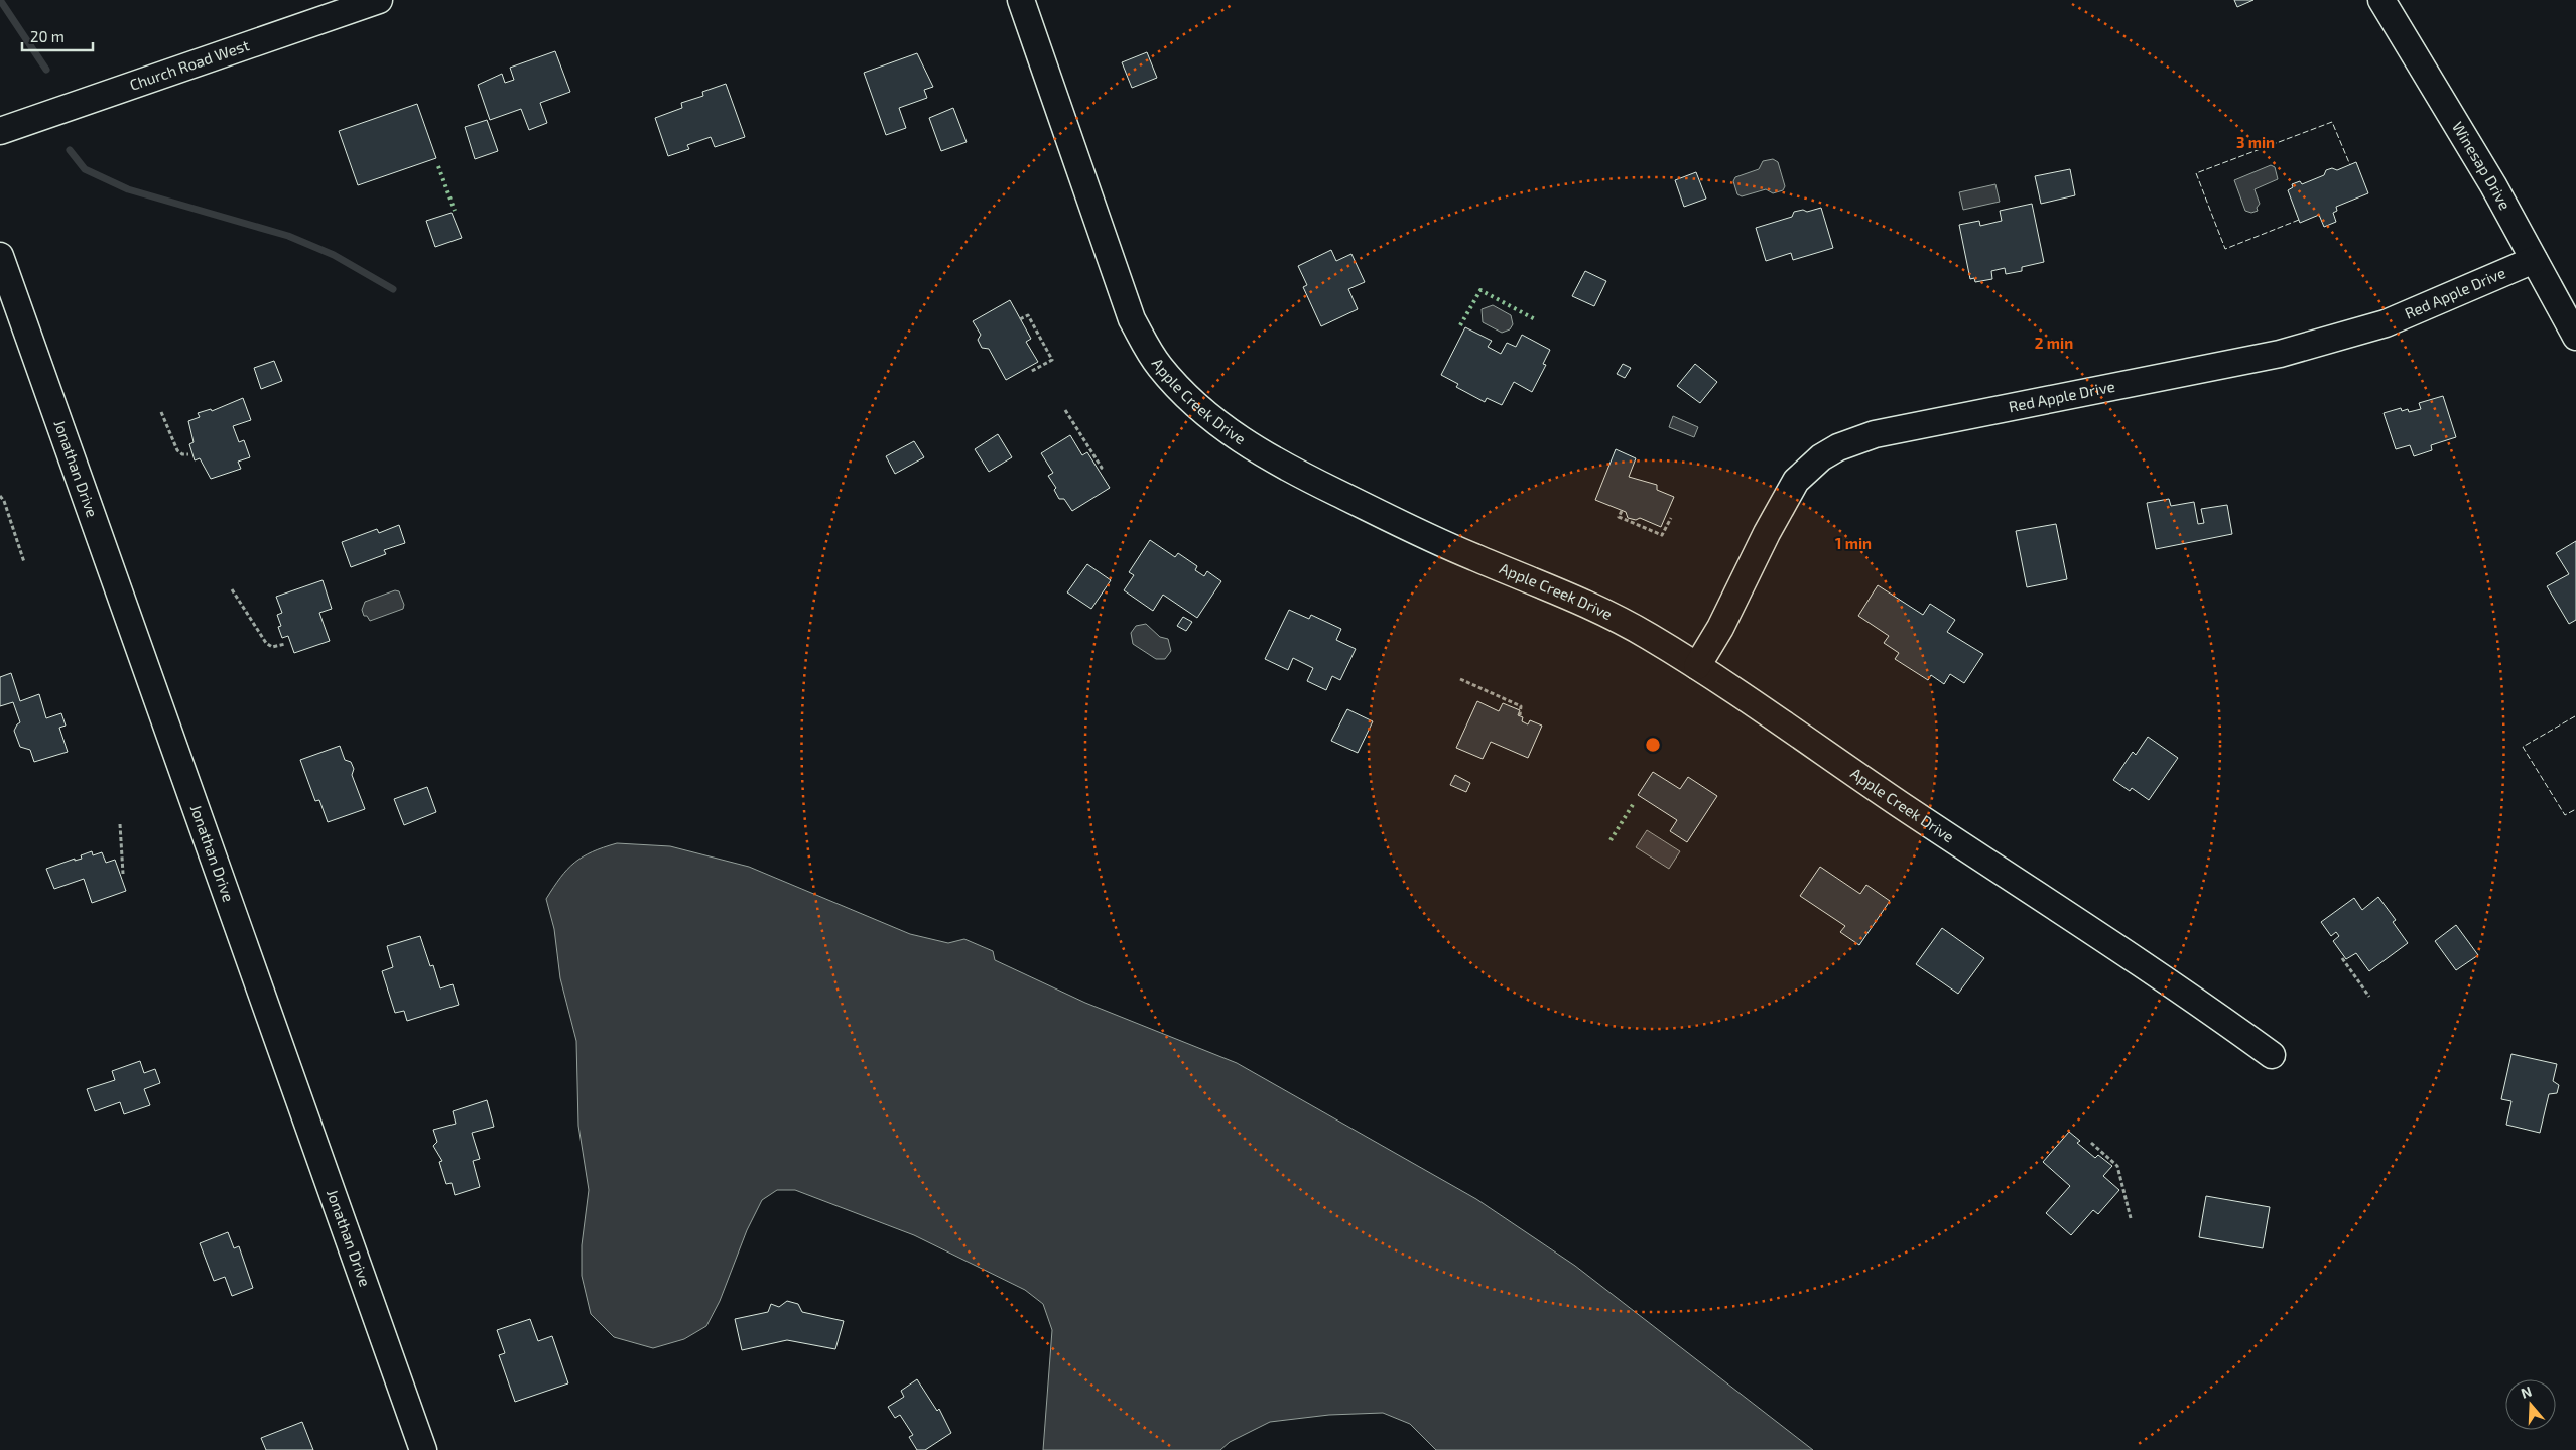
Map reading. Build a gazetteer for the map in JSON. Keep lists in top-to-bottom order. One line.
{"streets":{"street":["Church Road West","Winesap Drive","Red Apple Drive","Apple Creek Drive","Jonathan Drive"]},"crossings":[["Winesap Drive","Red Apple Drive"],["Red Apple Drive","Apple Creek Drive"]],"scale_bar":"20 m","north":"top","rings":["3 min","2 min","1 min"]}
